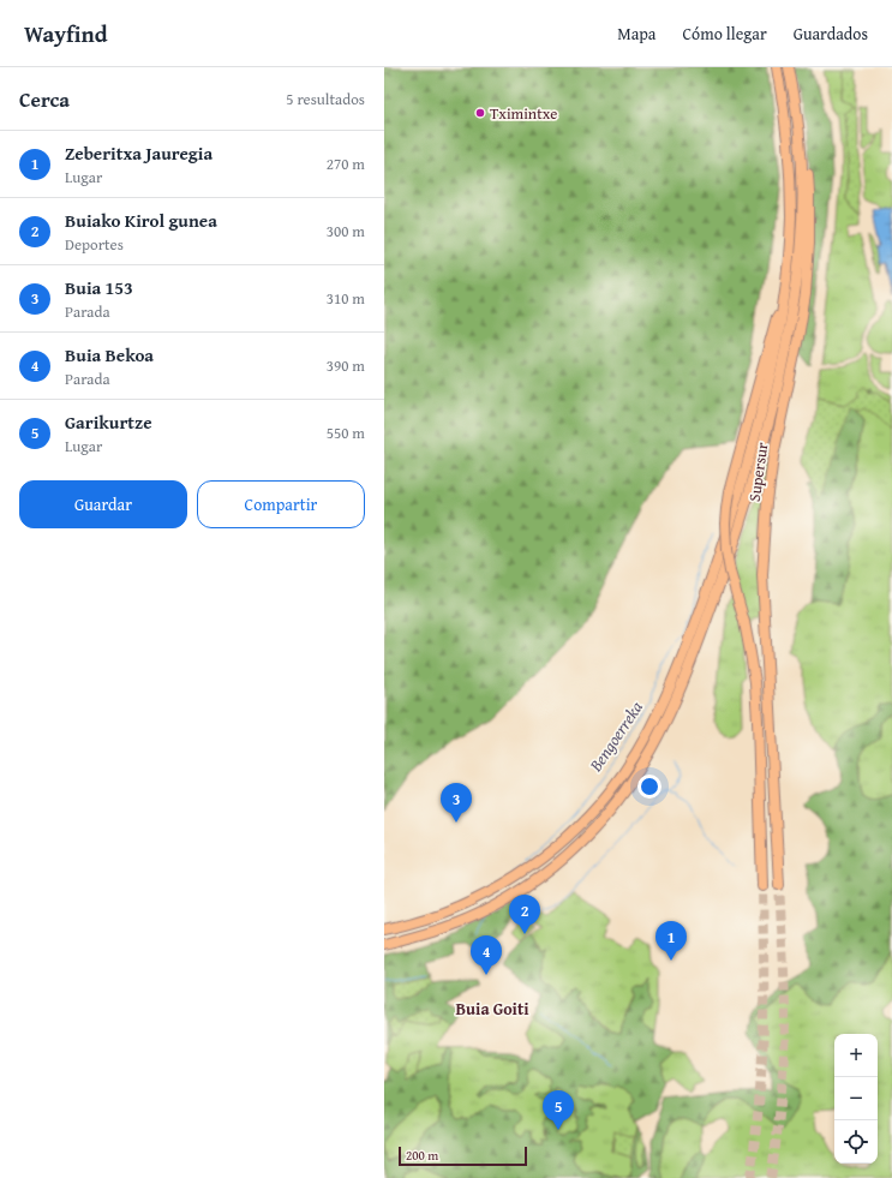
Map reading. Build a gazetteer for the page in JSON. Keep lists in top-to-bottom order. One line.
{"streets":{"highway":["Supersur"]},"districts":["Buia Goiti"],"water":["Bengoerreka"],"places":["Tximintxe"],"scale_bar":"200 m","page":{"header":"Wayfind","nav":["Mapa","Cómo llegar","Guardados"],"heading":["Cerca","5 resultados"],"list":[{"mark":"1","name":"Zeberitxa Jauregia","note":"Lugar","value":"270 m"},{"mark":"2","name":"Buiako Kirol gunea","note":"Deportes","value":"300 m"},{"mark":"3","name":"Buia 153","note":"Parada","value":"310 m"},{"mark":"4","name":"Buia Bekoa","note":"Parada","value":"390 m"},{"mark":"5","name":"Garikurtze","note":"Lugar","value":"550 m"}],"buttons":["Guardar","Compartir"],"pins":["3","2","1","4","5"],"map_buttons":["+","−"],"scale":"200 m"}}
